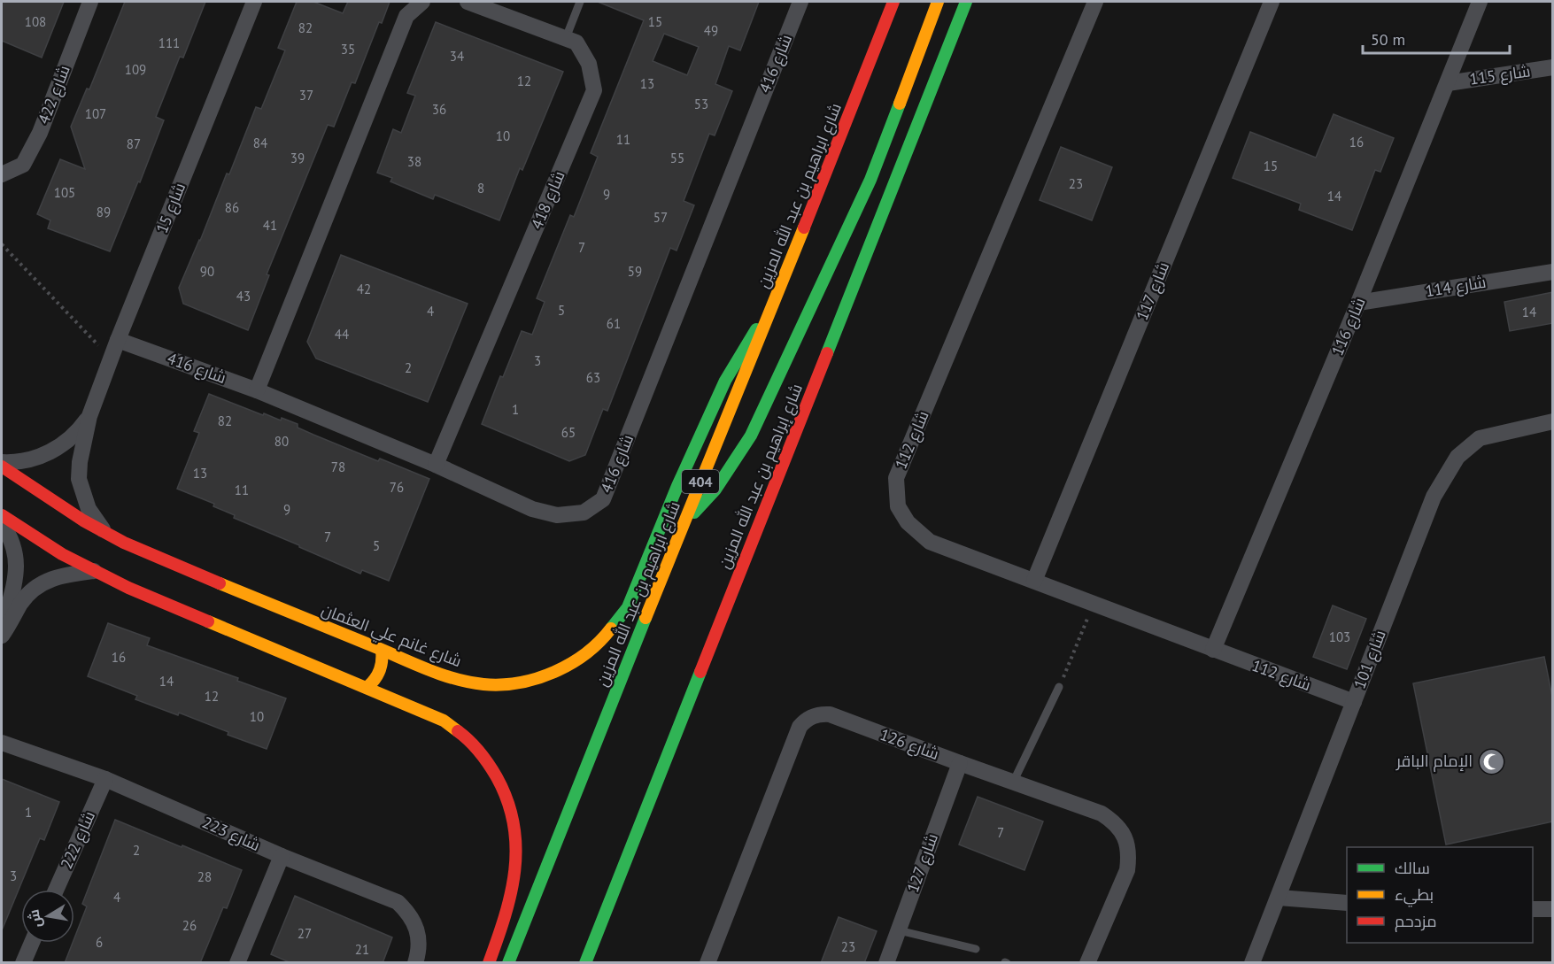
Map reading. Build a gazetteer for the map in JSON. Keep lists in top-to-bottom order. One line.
{"streets":{"main road":["شارع ابراهيم بن عبد الله المزين","شارع إبراهيم بن عبد الله المزين","404","شارع غانم علي العثمان"],"street":["شارع 416","شارع 115","شارع 422","شارع 418","شارع 15","شارع 114","شارع 117","شارع 116","شارع 112","شارع 101","شارع 126","شارع 223","شارع 222","شارع 127"]},"crossings":[["شارع 416","شارع 418"],["شارع 416","شارع 15"],["شارع 115","شارع 116"],["شارع ابراهيم بن عبد الله المزين","شارع غانم علي العثمان"],["شارع 15","شارع غانم علي العثمان"],["شارع 114","شارع 116"],["شارع 117","شارع 112"],["شارع 116","شارع 112"],["شارع 112","شارع 101"],["شارع 126","شارع 127"],["شارع 223","شارع 222"]],"places":{"mosque":["الإمام الباقر"]},"house_numbers":["108","15","82","49","111","35","34","109","12","13","37","53","36","107","10","11","16","84","87","39","55","38","15","23","8","105","9","14","86","89","57","41","7","90","59","42","43","5","4","14","61","44","3","2","63","1","82","65","80","78","13","76","11","9","7","5","103","16","14","12","10","1","7","2","3","28","4","26","27","6","23","21"],"legend":["سالك","بطيء","مزدحم"],"scale_bar":"50 m","north":"left"}
